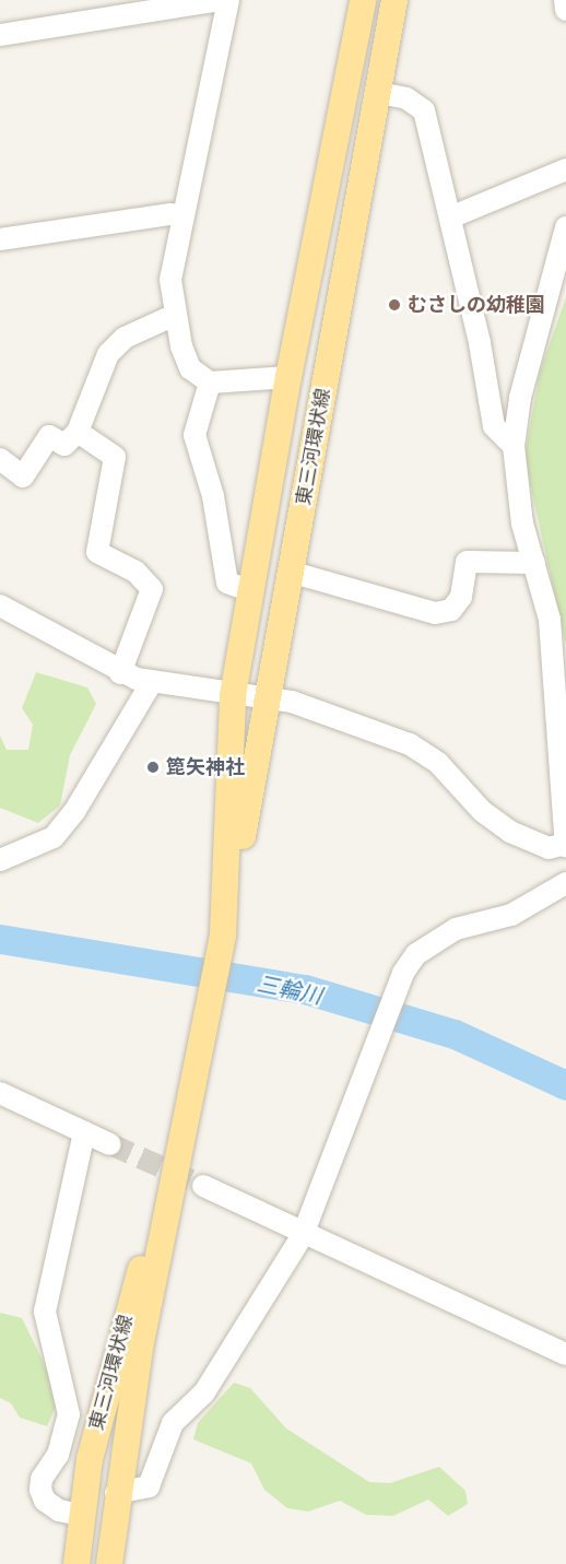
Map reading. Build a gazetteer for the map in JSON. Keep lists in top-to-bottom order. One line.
{"streets":{"main road":["東三河環状線"]},"water":["三輪川"],"places":["むさしの幼稚園","箆矢神社"]}
